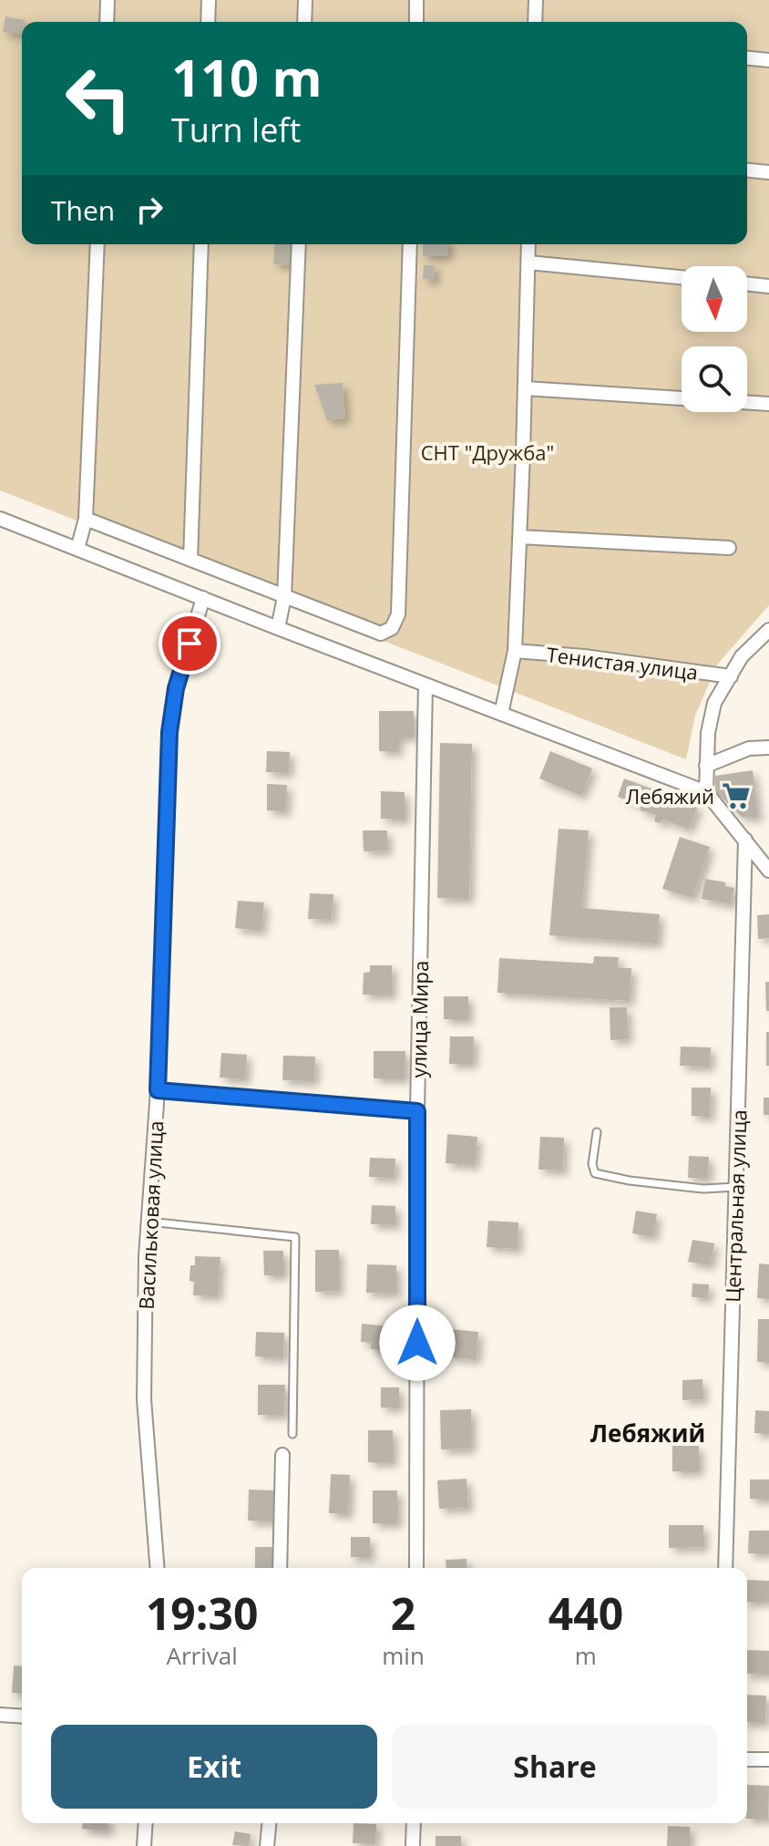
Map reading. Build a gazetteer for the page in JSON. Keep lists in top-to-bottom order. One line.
{"streets":{"street":["Тенистая улица","улица Мира","Центральная улица","Васильковая улица"]},"districts":["Лебяжий"],"parks":["СНТ \"Дружба\""],"places":{"supermarket":["Лебяжий"]},"north":"bottom","page":{"turn":["110 m","Turn left"],"then":"Then","eta":["19:30","Arrival","2","min","440","m"],"buttons":["Exit","Share"]}}
